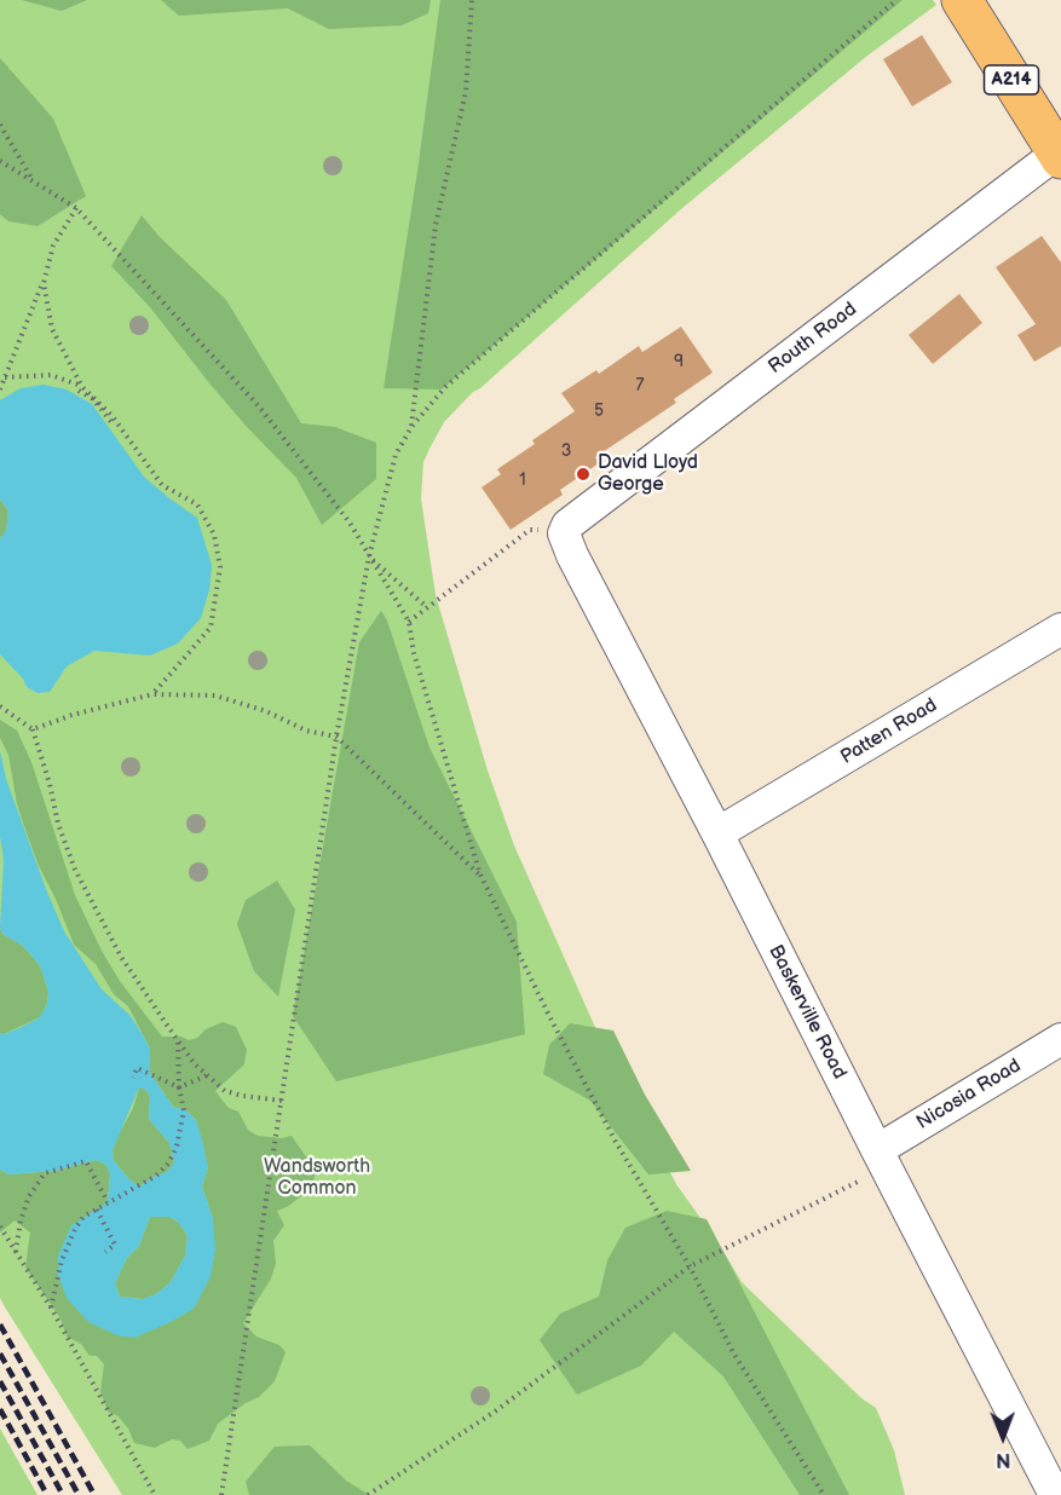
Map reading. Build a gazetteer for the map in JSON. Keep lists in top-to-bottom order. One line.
{"streets":{"highway":["A214"],"street":["Routh Road","Patten Road","Baskerville Road","Nicosia Road"]},"crossings":[["A214","Routh Road"],["Routh Road","Baskerville Road"],["Patten Road","Baskerville Road"],["Baskerville Road","Nicosia Road"]],"parks":["Wandsworth Common"],"places":["David Lloyd George"],"house_numbers":["9","7","5","3","1"],"north":"bottom"}
